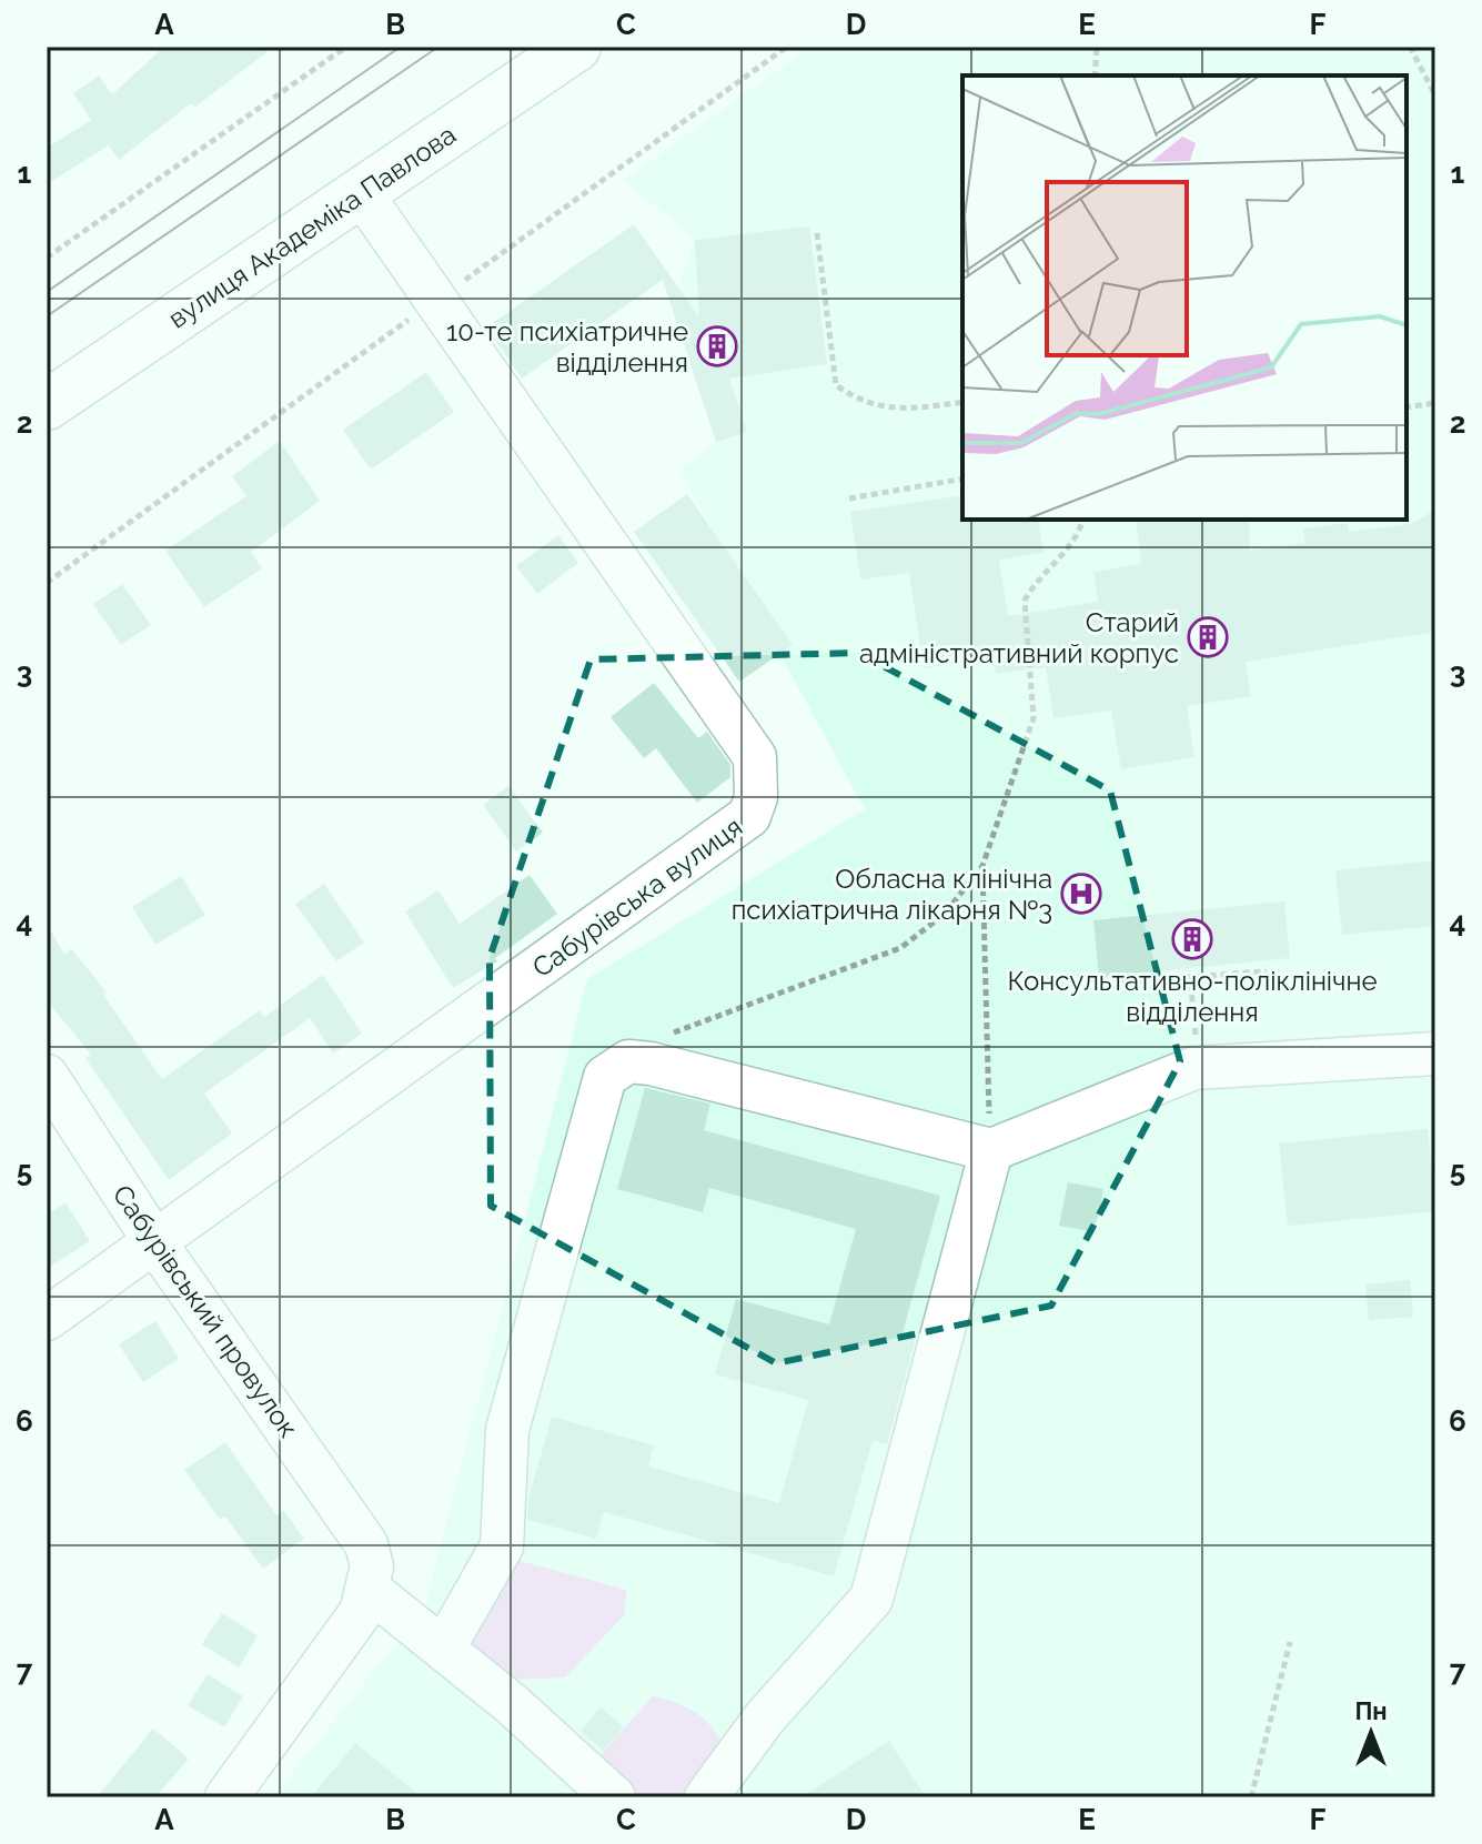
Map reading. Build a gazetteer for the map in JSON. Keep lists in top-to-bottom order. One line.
{"streets":{"main road":["вулиця Академіка Павлова"],"street":["Сабурівська вулиця","Сабурівський провулок"]},"crossings":[["вулиця Академіка Павлова","Сабурівська вулиця"],["Сабурівська вулиця","Сабурівський провулок"]],"places":{"building":["10-те психіатричне відділення","Старий адміністративний корпус","Консультативно-поліклінічне відділення"],"hospital":["Обласна клінічна психіатрична лікарня №3"]},"north":"top","grid":{"columns":["A","B","C","D","E","F"],"rows":["1","2","3","4","5","6","7"]}}
